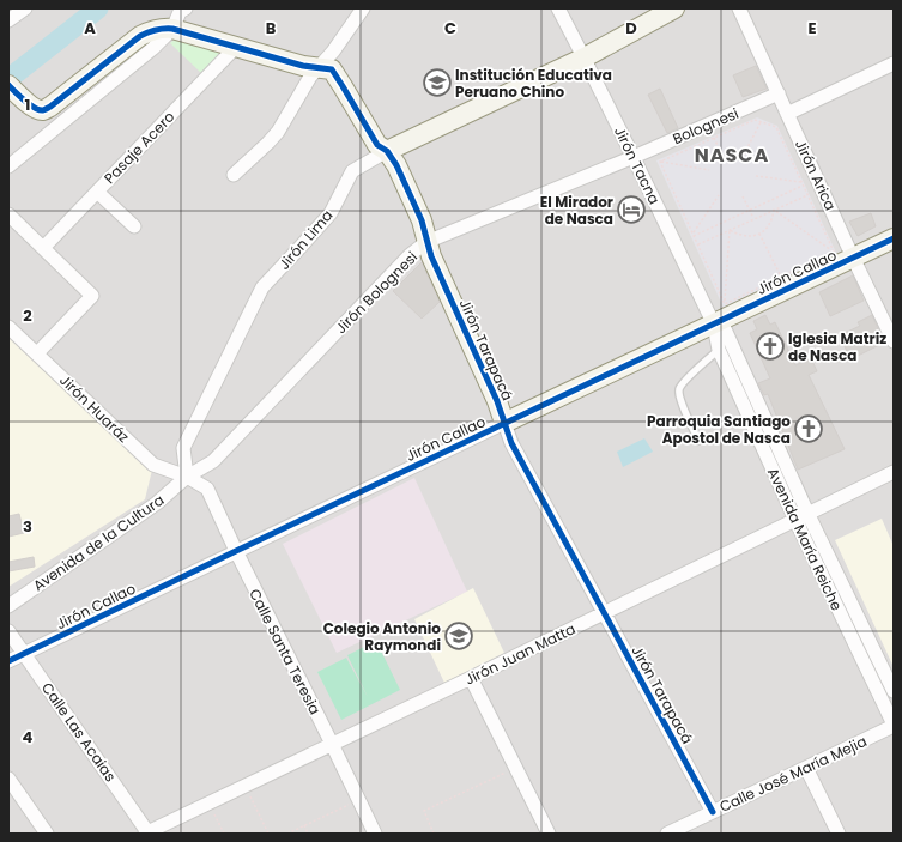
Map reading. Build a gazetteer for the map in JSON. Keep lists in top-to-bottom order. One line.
{"streets":{"street":["Bolognesi","Pasaje Acero","Jirón Tacna","Jirón Arica","Jirón Lima","Jirón Callao","Jirón Bolognesi","Jirón Tarapacá","Jirón Huaráz","Avenida María Reiche","Avenida de la Cultura","Calle Santa Teresia","Jirón Juan Matta","Calle Las Acaias","Calle José María Mejia"]},"crossings":[["Bolognesi","Jirón Tacna"],["Bolognesi","Jirón Arica"],["Bolognesi","Jirón Bolognesi"],["Pasaje Acero","Jirón Tarapacá"],["Jirón Tacna","Jirón Lima"],["Jirón Tacna","Jirón Callao"],["Jirón Tacna","Jirón Bolognesi"],["Jirón Tacna","Avenida María Reiche"],["Jirón Arica","Jirón Callao"],["Jirón Lima","Jirón Bolognesi"],["Jirón Lima","Jirón Tarapacá"],["Jirón Lima","Jirón Huaráz"],["Jirón Lima","Avenida de la Cultura"],["Jirón Lima","Calle Santa Teresia"],["Jirón Callao","Jirón Tarapacá"],["Jirón Callao","Avenida María Reiche"],["Jirón Callao","Calle Santa Teresia"],["Jirón Callao","Calle Las Acaias"],["Jirón Bolognesi","Jirón Tarapacá"],["Jirón Bolognesi","Jirón Huaráz"],["Jirón Bolognesi","Avenida de la Cultura"],["Jirón Bolognesi","Calle Santa Teresia"],["Jirón Tarapacá","Jirón Juan Matta"],["Jirón Tarapacá","Calle José María Mejia"],["Jirón Huaráz","Avenida de la Cultura"],["Jirón Huaráz","Calle Santa Teresia"],["Avenida María Reiche","Jirón Juan Matta"],["Avenida María Reiche","Calle José María Mejia"],["Avenida de la Cultura","Calle Santa Teresia"],["Calle Santa Teresia","Jirón Juan Matta"],["Jirón Juan Matta","Calle Las Acaias"]],"districts":["NASCA"],"places":{"school or university":["Institución Educativa Peruano Chino","Colegio Antonio Raymondi"],"hotel":["El Mirador de Nasca"],"church":["Iglesia Matriz de Nasca","Parroquia Santiago Apostol de Nasca"]},"grid":{"columns":["A","B","C","D","E"],"rows":["1","2","3","4"]}}
